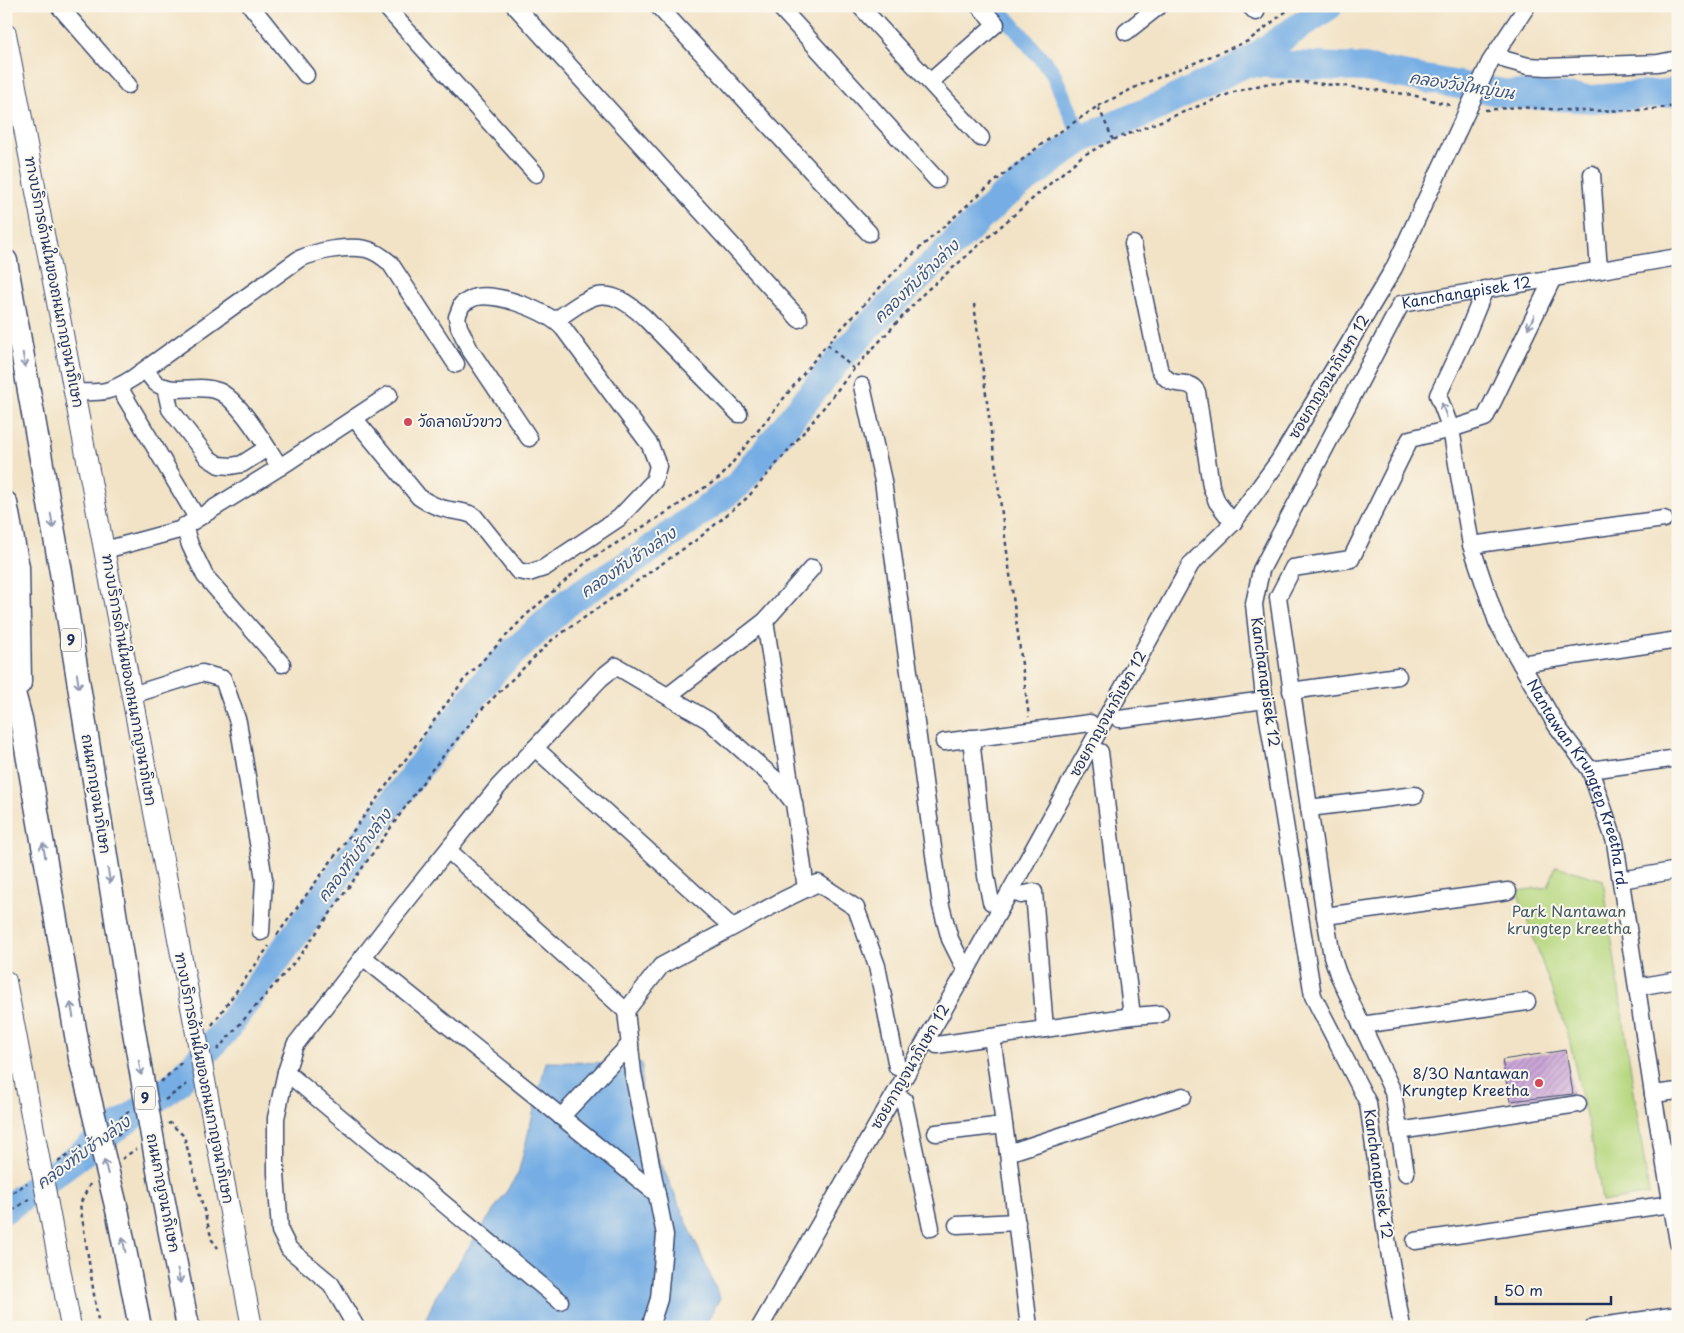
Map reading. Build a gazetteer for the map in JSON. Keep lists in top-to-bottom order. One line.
{"streets":{"highway":["9","ถนนกาญจนาภิเษก"],"main road":["ทางบริการด้านในของถนนกาญจนาภิเษก"],"street":["Kanchanapisek 12","ซอยกาญจนาภิเษก 12","Nantawan Krungtep Kreetha rd."]},"crossings":[["Kanchanapisek 12","Nantawan Krungtep Kreetha rd."]],"water":["คลองวังใหญ่บน","คลองทับช้างล่าง"],"parks":["Park Nantawan krungtep kreetha"],"places":["วัดลาดบัวขาว","8/30 Nantawan Krungtep Kreetha"],"scale_bar":"50 m"}
